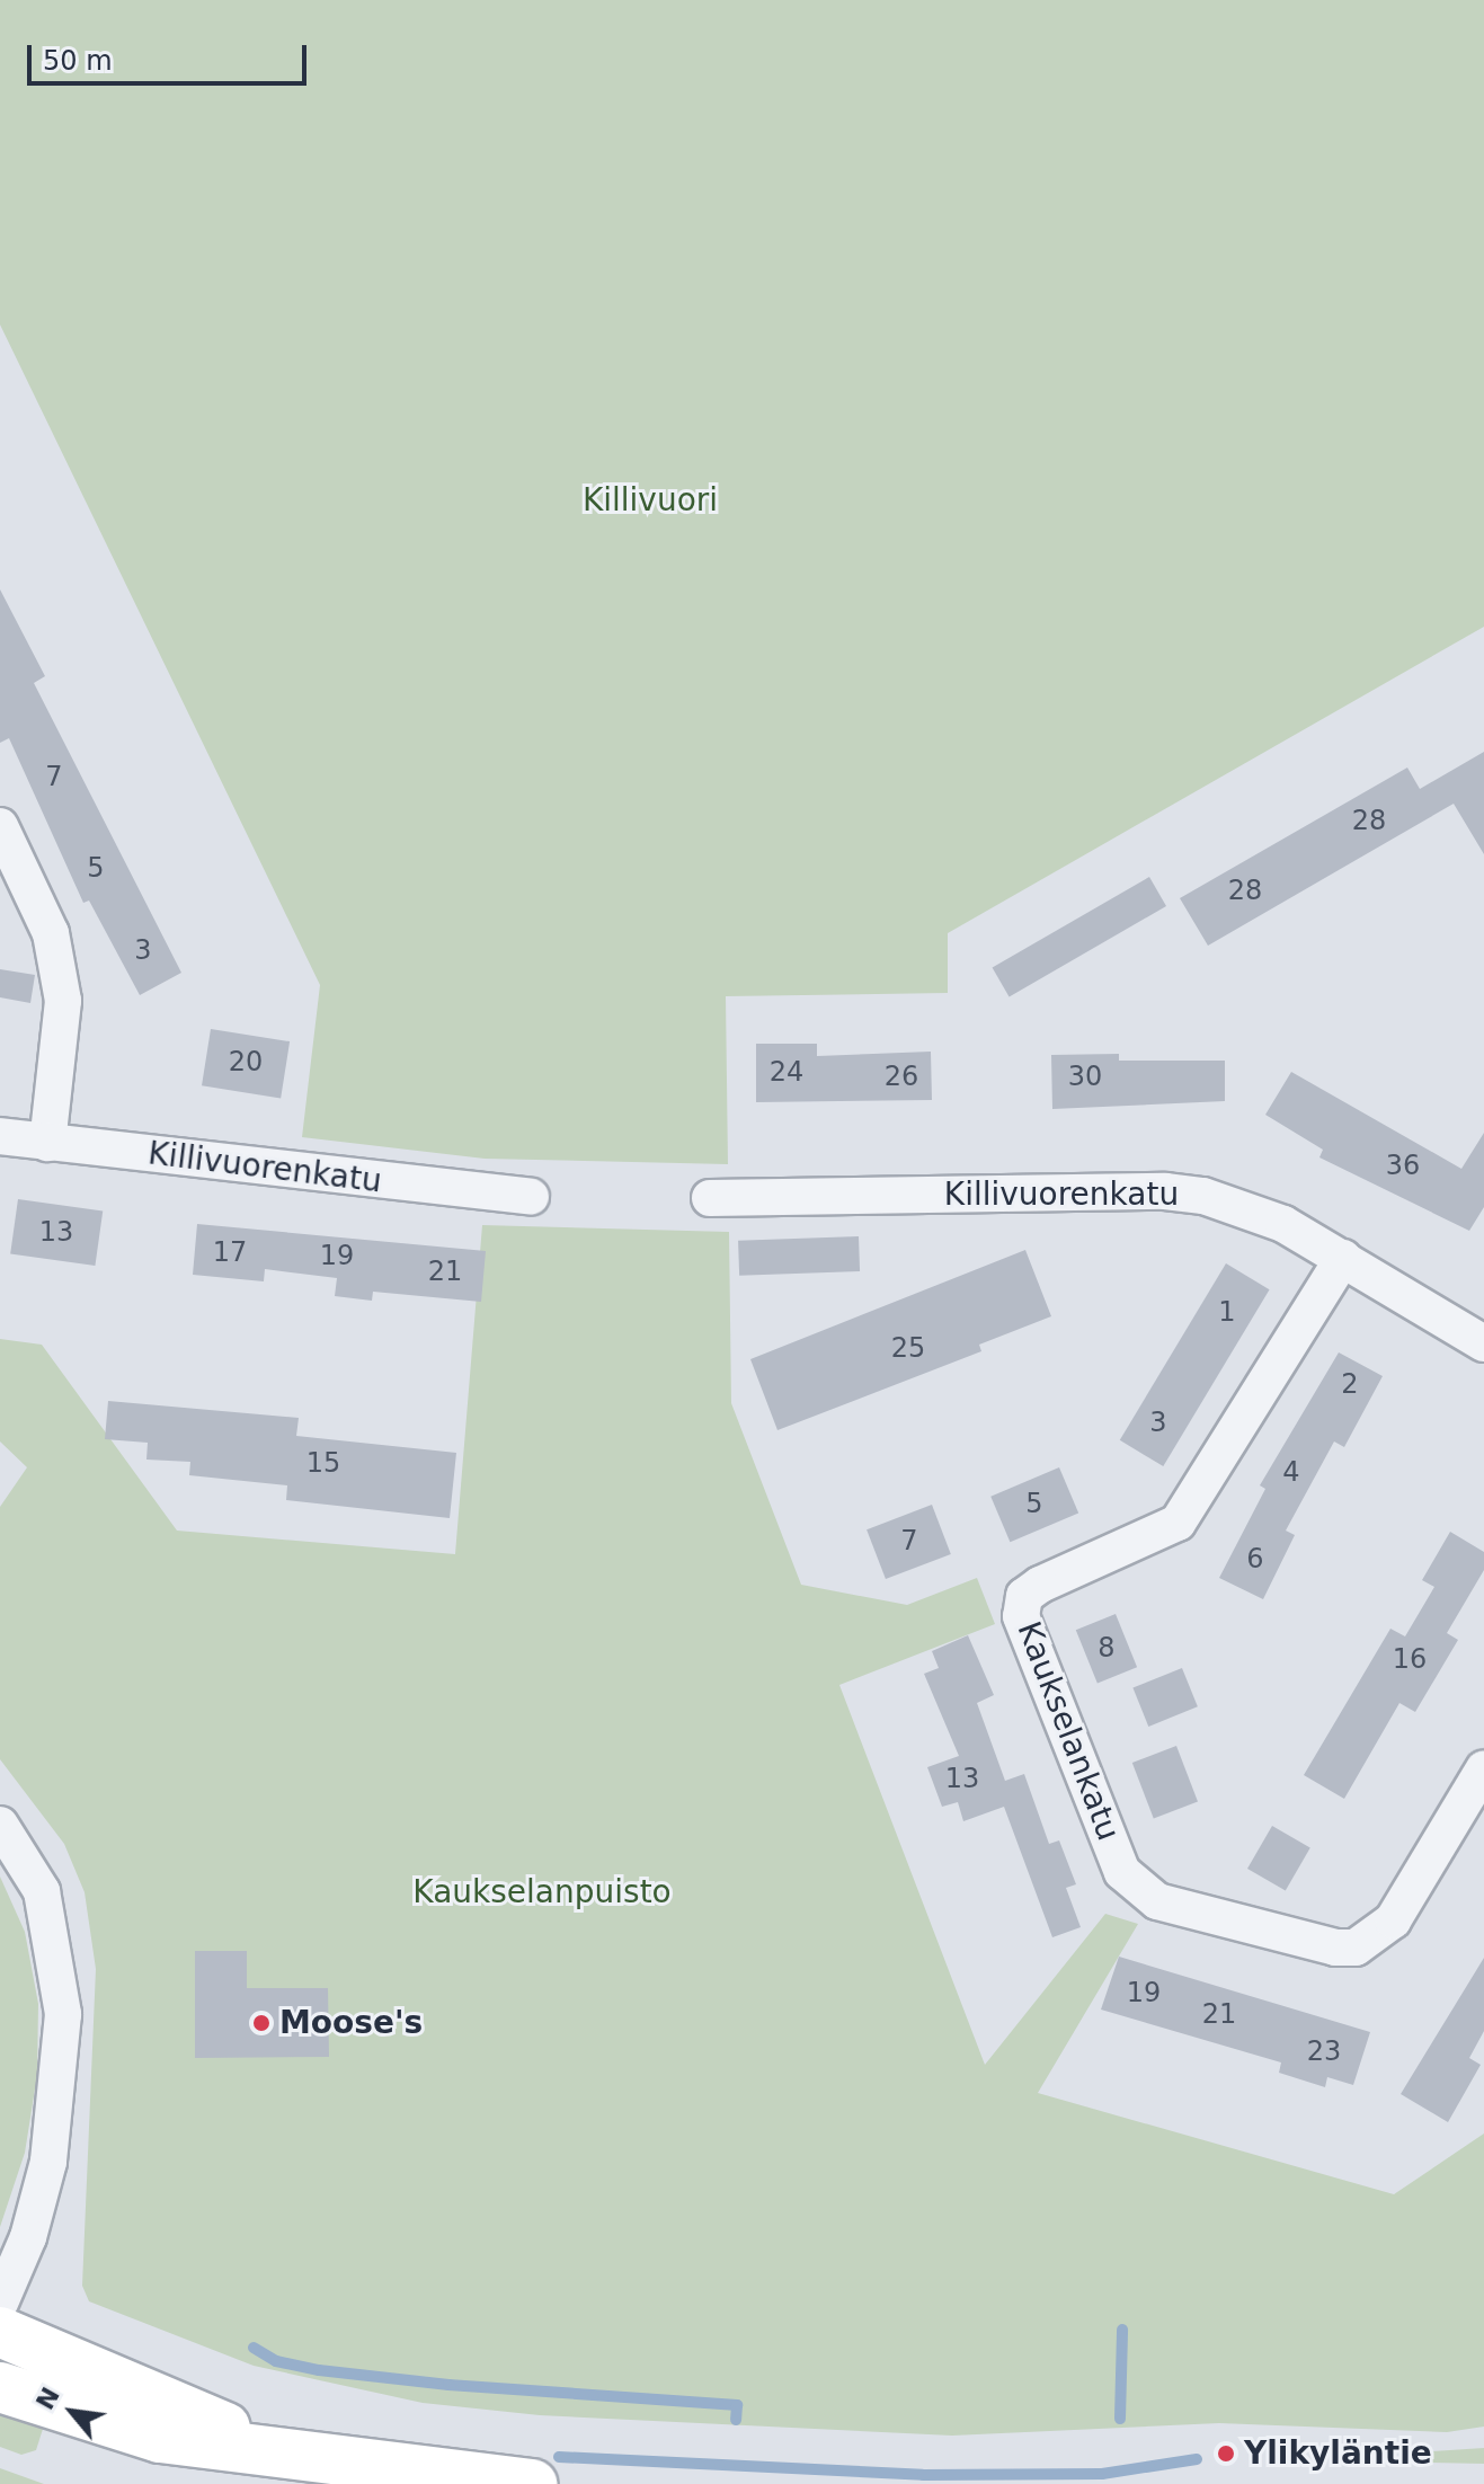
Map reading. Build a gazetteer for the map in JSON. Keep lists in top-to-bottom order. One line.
{"streets":{"street":["Killivuorenkatu","Kaukselankatu"]},"crossings":[["Killivuorenkatu","Kaukselankatu"]],"parks":["Killivuori","Kaukselanpuisto"],"places":["Moose's","Ylikyläntie"],"house_numbers":["7","28","5","28","3","20","24","26","30","36","13","17","19","21","1","25","2","3","15","4","5","7","6","8","16","13","19","21","23"],"scale_bar":"50 m","north":"top left"}
